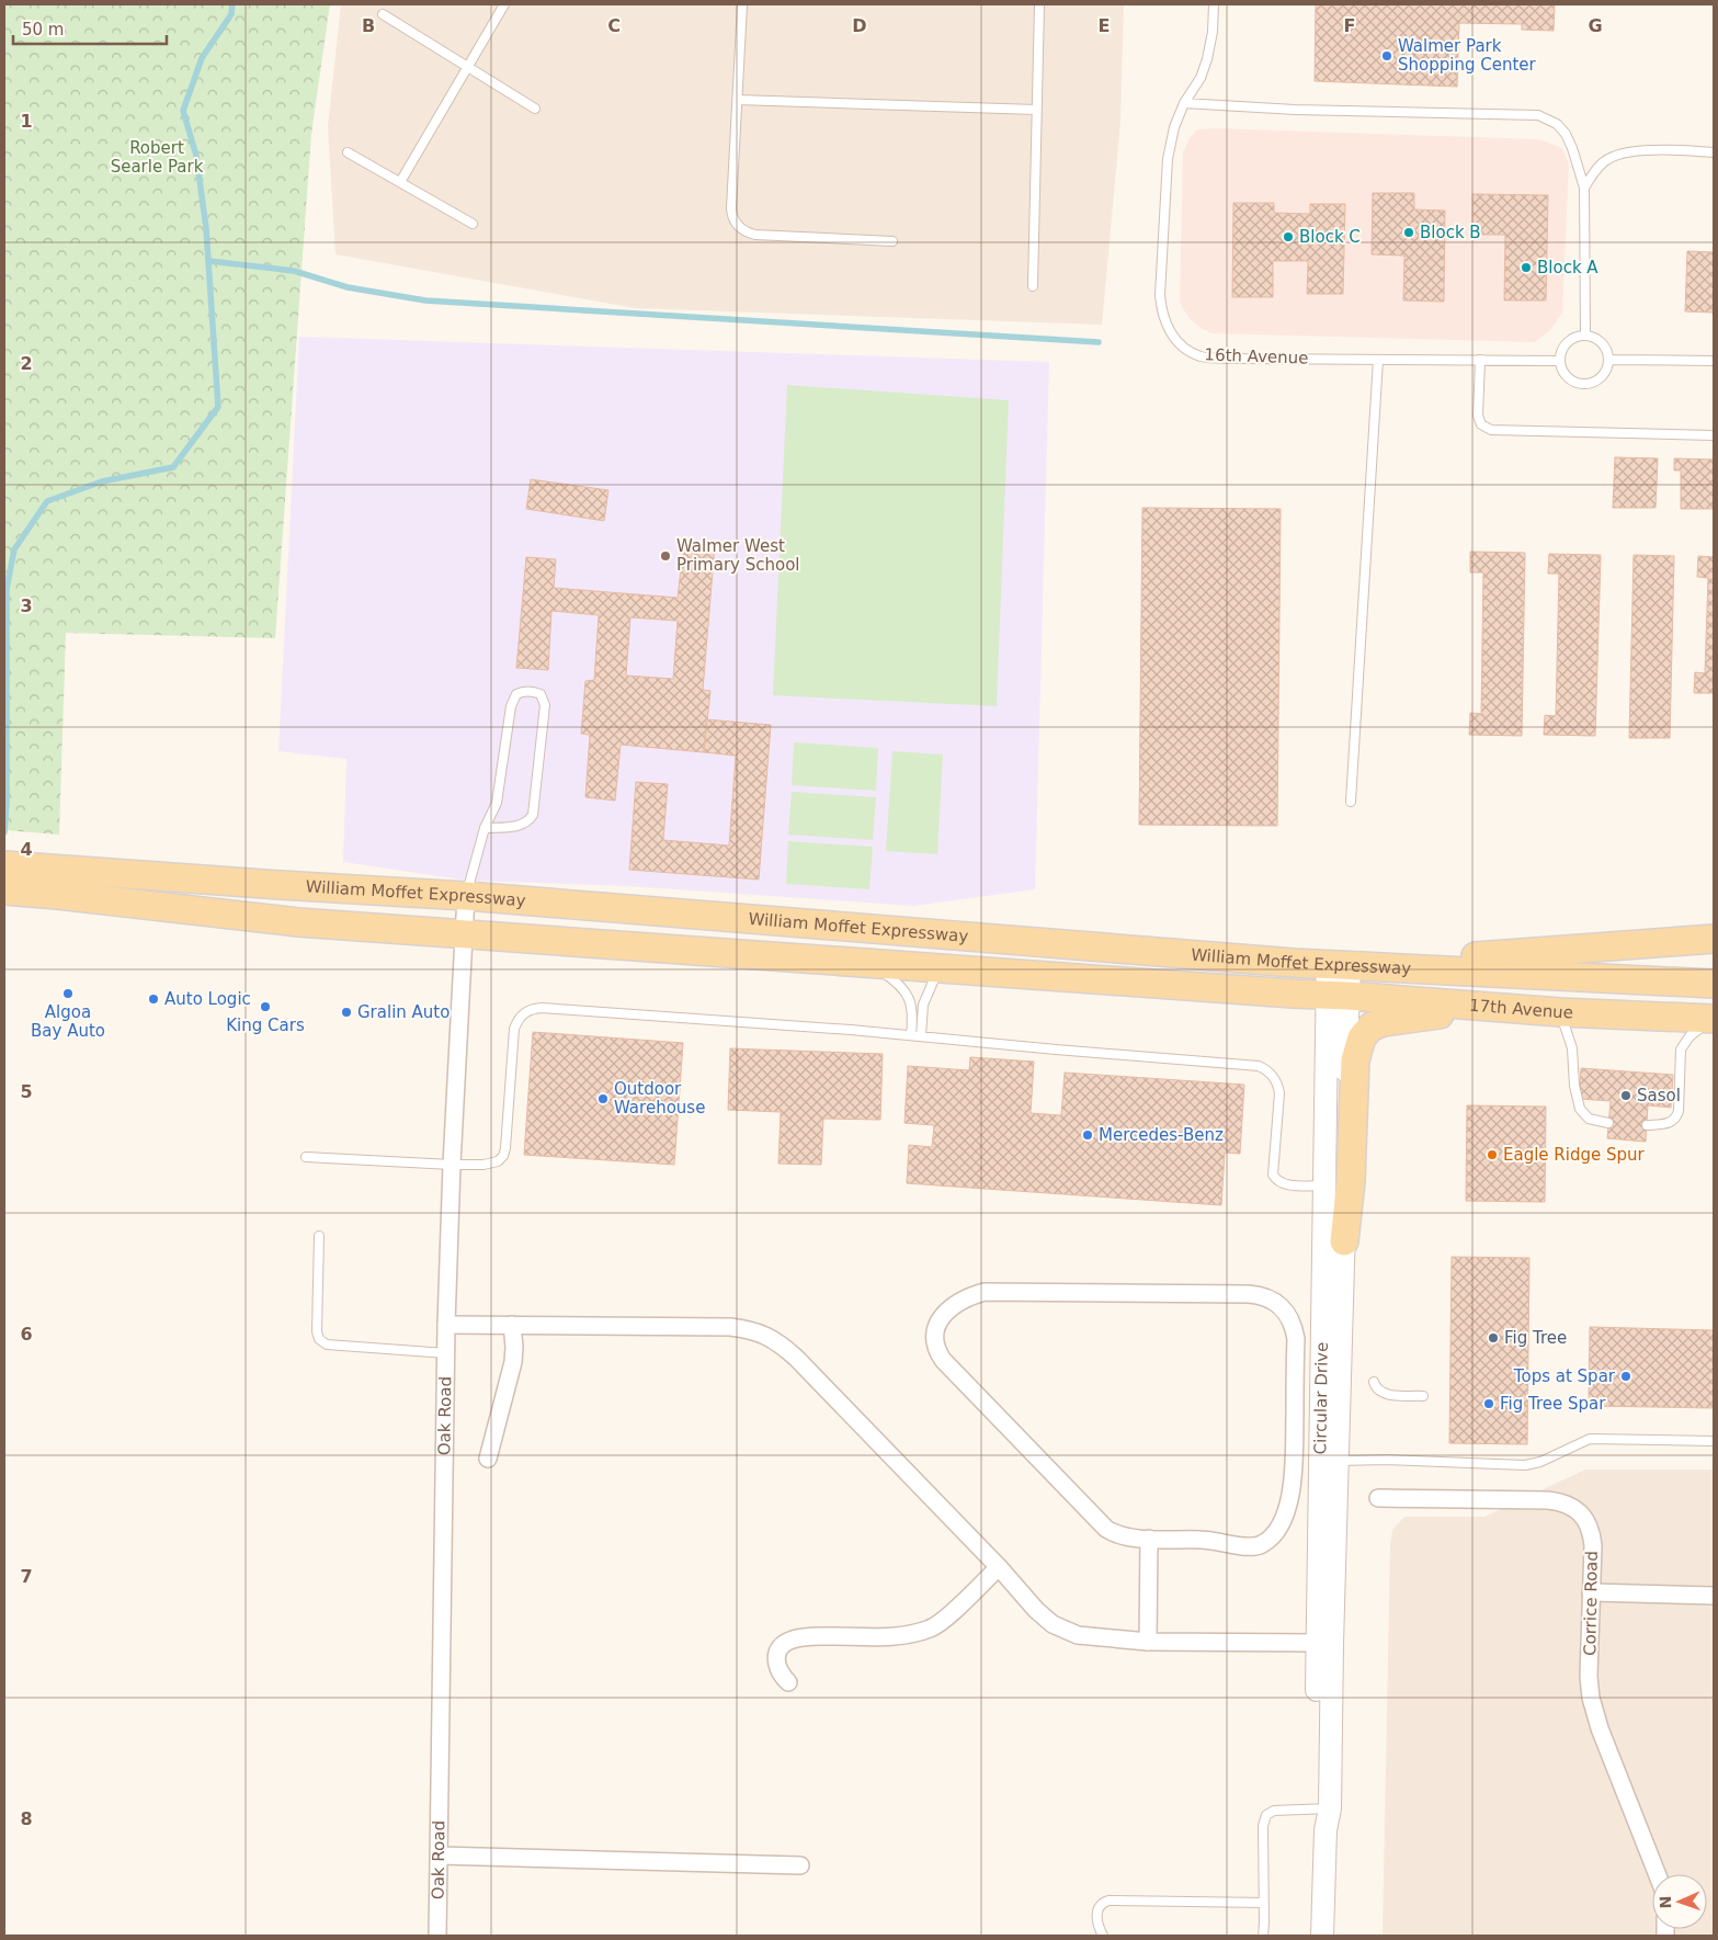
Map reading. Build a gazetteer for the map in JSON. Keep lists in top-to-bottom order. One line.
{"streets":{"main road":["William Moffet Expressway","17th Avenue"],"street":["Circular Drive","Oak Road","Corrice Road"],"lane":["16th Avenue"]},"crossings":[["William Moffet Expressway","17th Avenue"],["William Moffet Expressway","Circular Drive"],["William Moffet Expressway","Oak Road"],["17th Avenue","Circular Drive"]],"parks":["Robert Searle Park"],"places":["Walmer Park Shopping Center","Block B","Block C","Block A","Walmer West Primary School","Algoa Bay Auto","Auto Logic","King Cars","Gralin Auto","Sasol","Outdoor Warehouse","Mercedes-Benz","Eagle Ridge Spur","Fig Tree","Tops at Spar","Fig Tree Spar"],"scale_bar":"50 m","north":"left","grid":{"columns":["B","C","D","E","F","G"],"rows":["1","2","3","4","5","6","7","8"]}}
